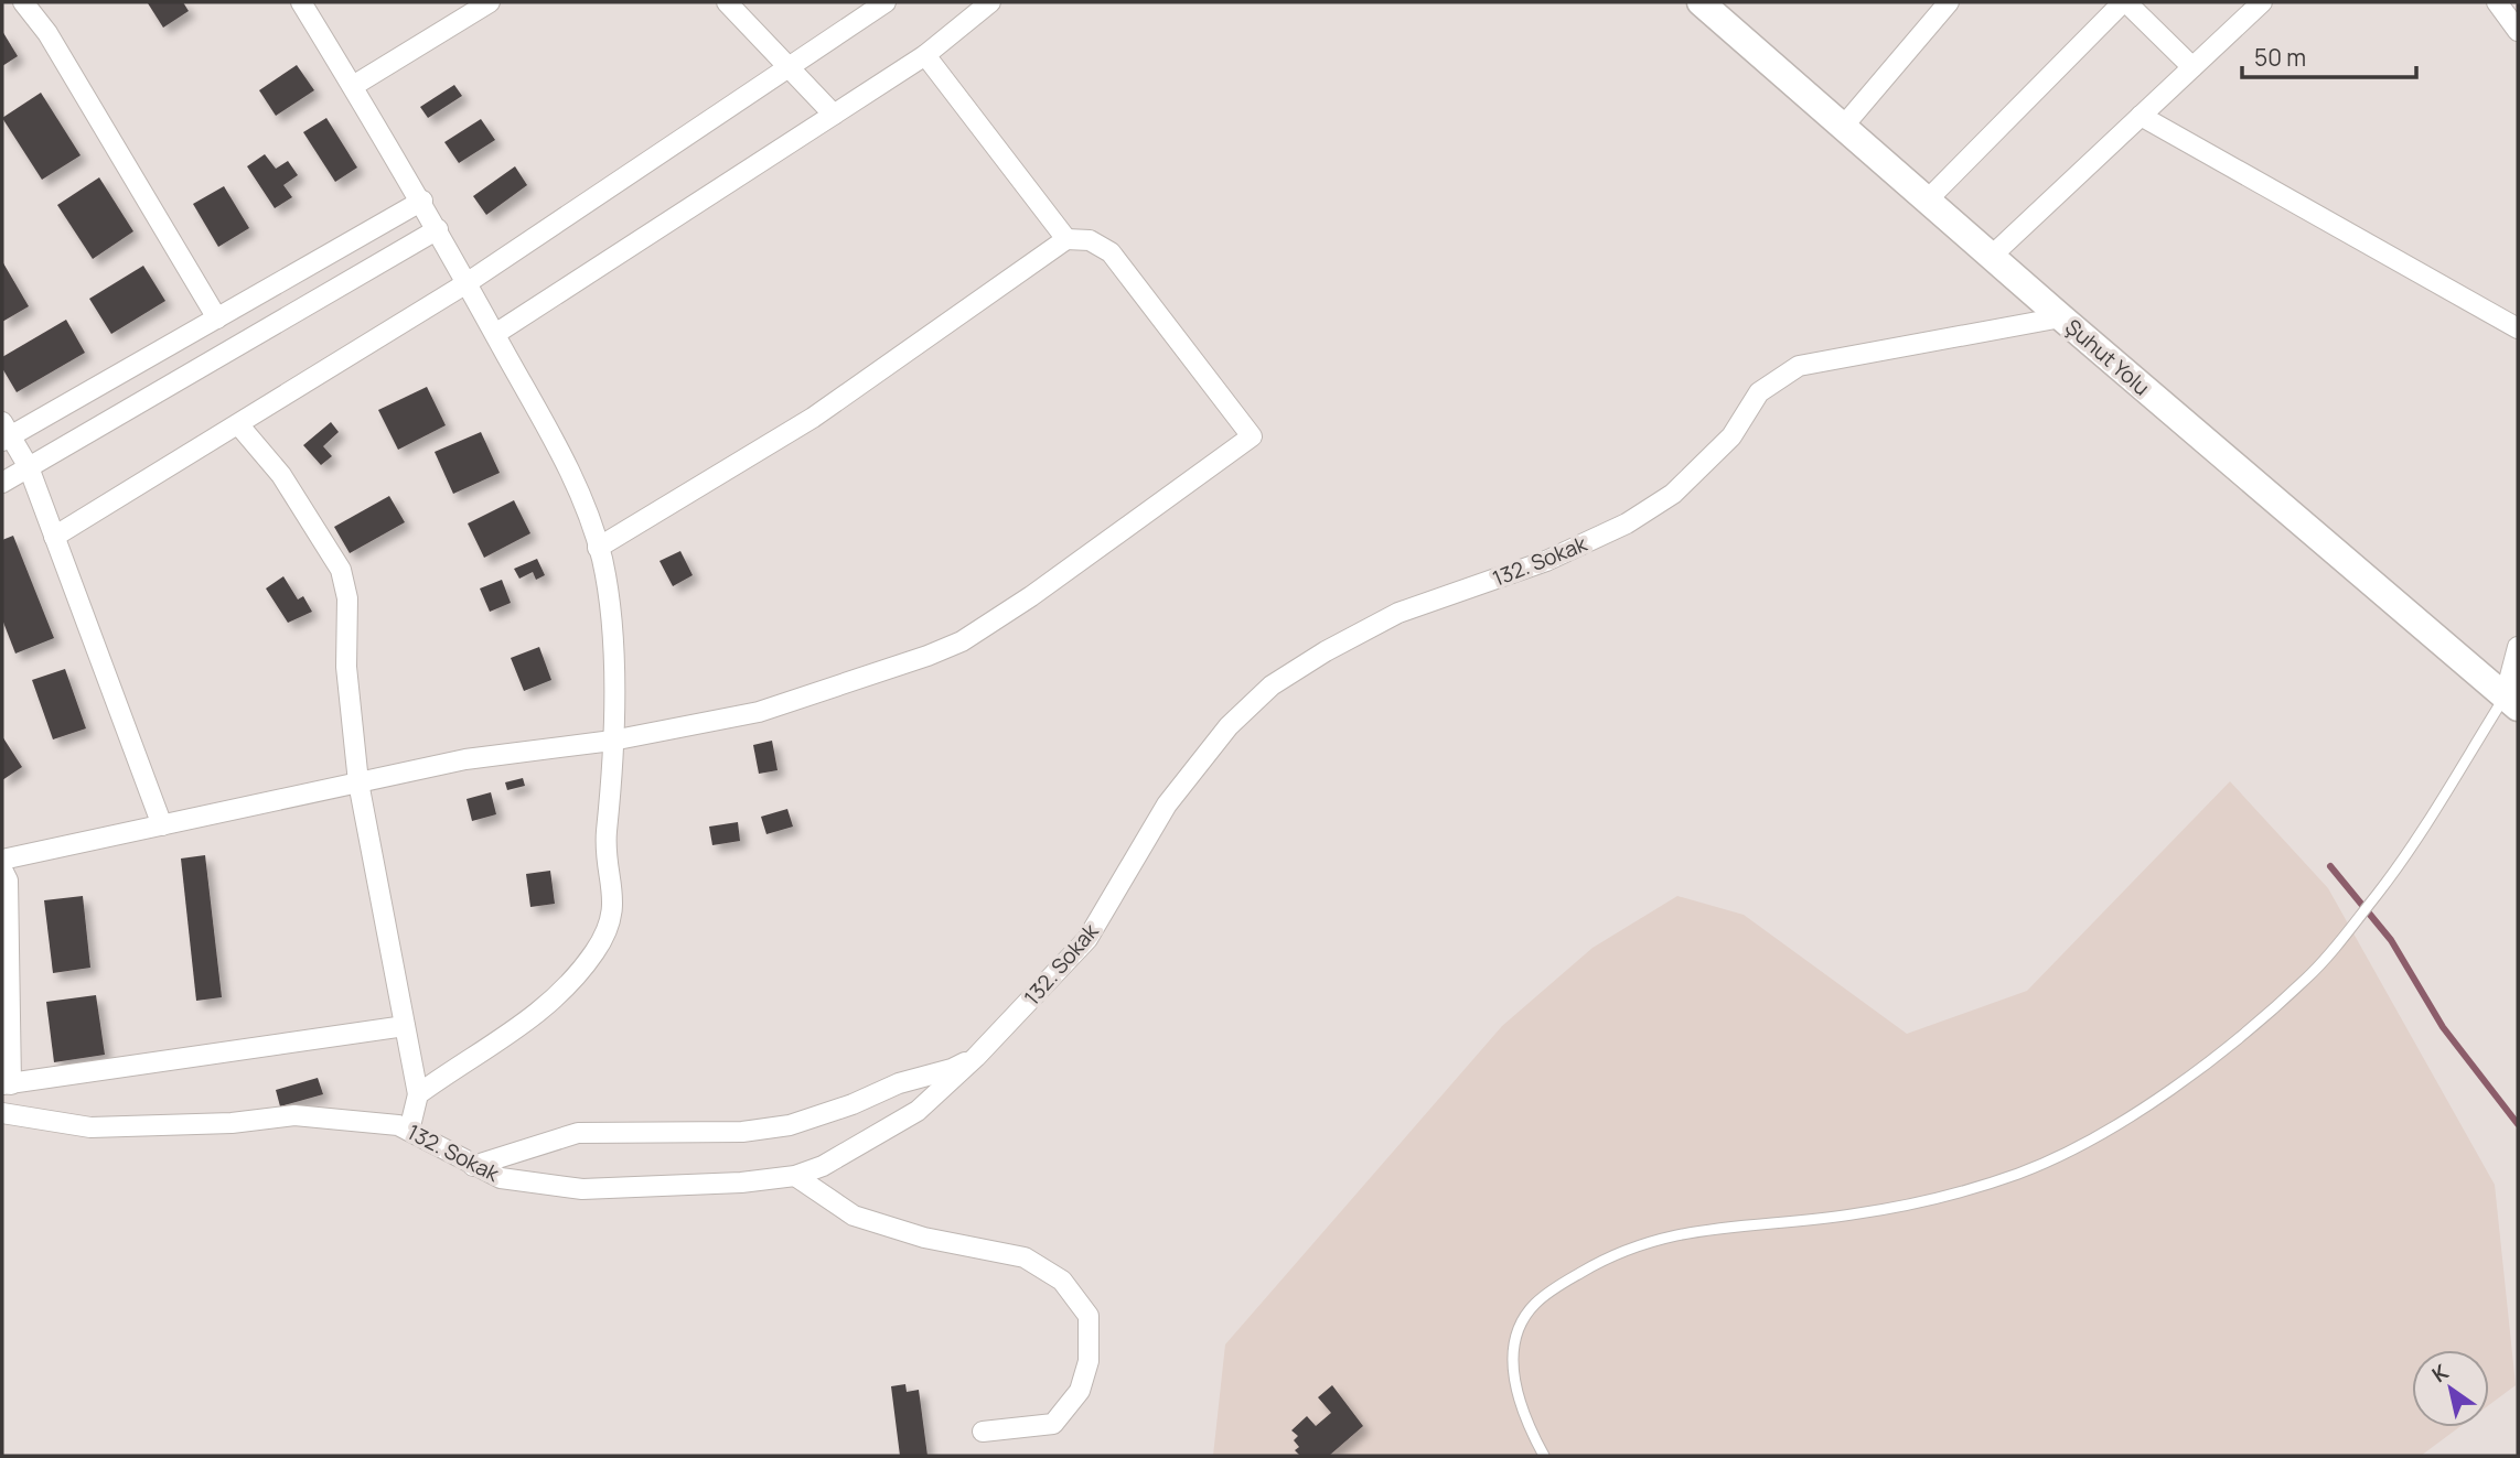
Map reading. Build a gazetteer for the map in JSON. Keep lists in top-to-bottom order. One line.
{"streets":{"main road":["Şuhut Yolu"],"street":["132. Sokak"]},"crossings":[["Şuhut Yolu","132. Sokak"]],"scale_bar":"50 m","north":"top left"}
